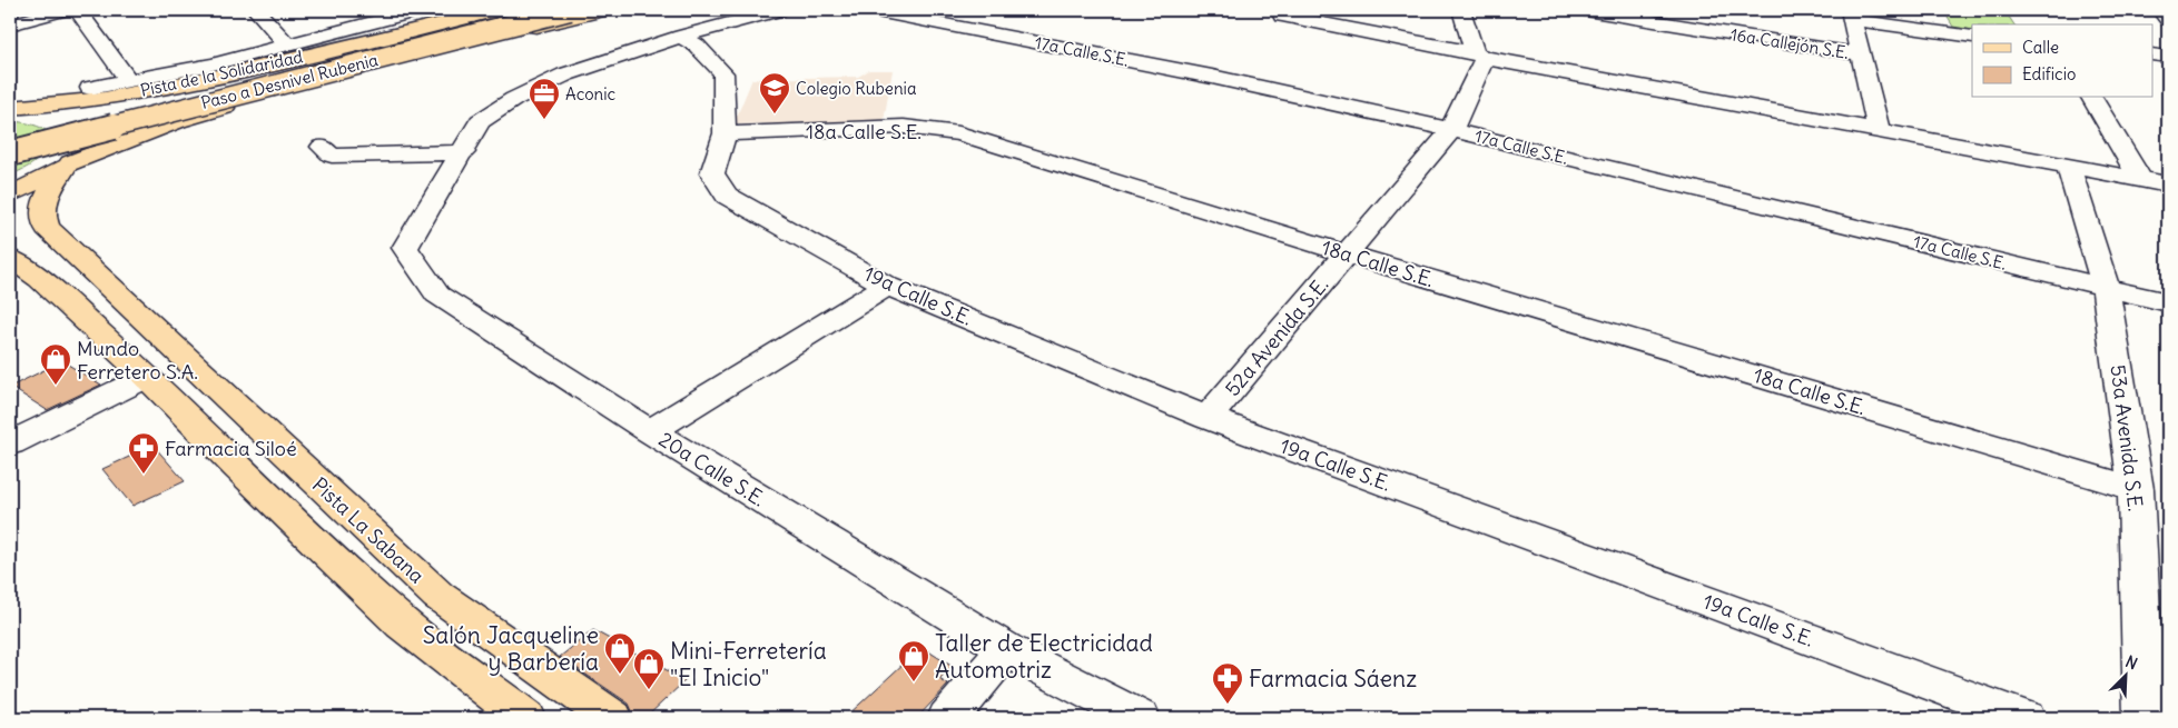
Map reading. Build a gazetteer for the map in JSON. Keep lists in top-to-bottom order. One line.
{"streets":{"main road":["Pista de la Solidaridad","Paso a Desnivel Rubenia","Pista La Sabana"],"street":["16a Callejón S.E.","17a Calle S.E.","18a Calle S.E.","19a Calle S.E.","52a Avenida S.E.","53a Avenida S.E.","20a Calle S.E."]},"crossings":[["17a Calle S.E.","52a Avenida S.E."],["17a Calle S.E.","53a Avenida S.E."],["Pista de la Solidaridad","Pista La Sabana"],["18a Calle S.E.","19a Calle S.E."],["18a Calle S.E.","52a Avenida S.E."],["18a Calle S.E.","53a Avenida S.E."],["19a Calle S.E.","52a Avenida S.E."]],"places":{"school or university":["Colegio Rubenia"],"office":["Aconic"],"shop":["Mundo Ferretero S.A.","Salón Jacqueline y Barbería","Taller de Electricidad Automotriz","Mini-Ferretería \"El Inicio\""],"pharmacy":["Farmacia Siloé","Farmacia Sáenz"]},"legend":["Calle","Edificio"],"north":"top right"}
